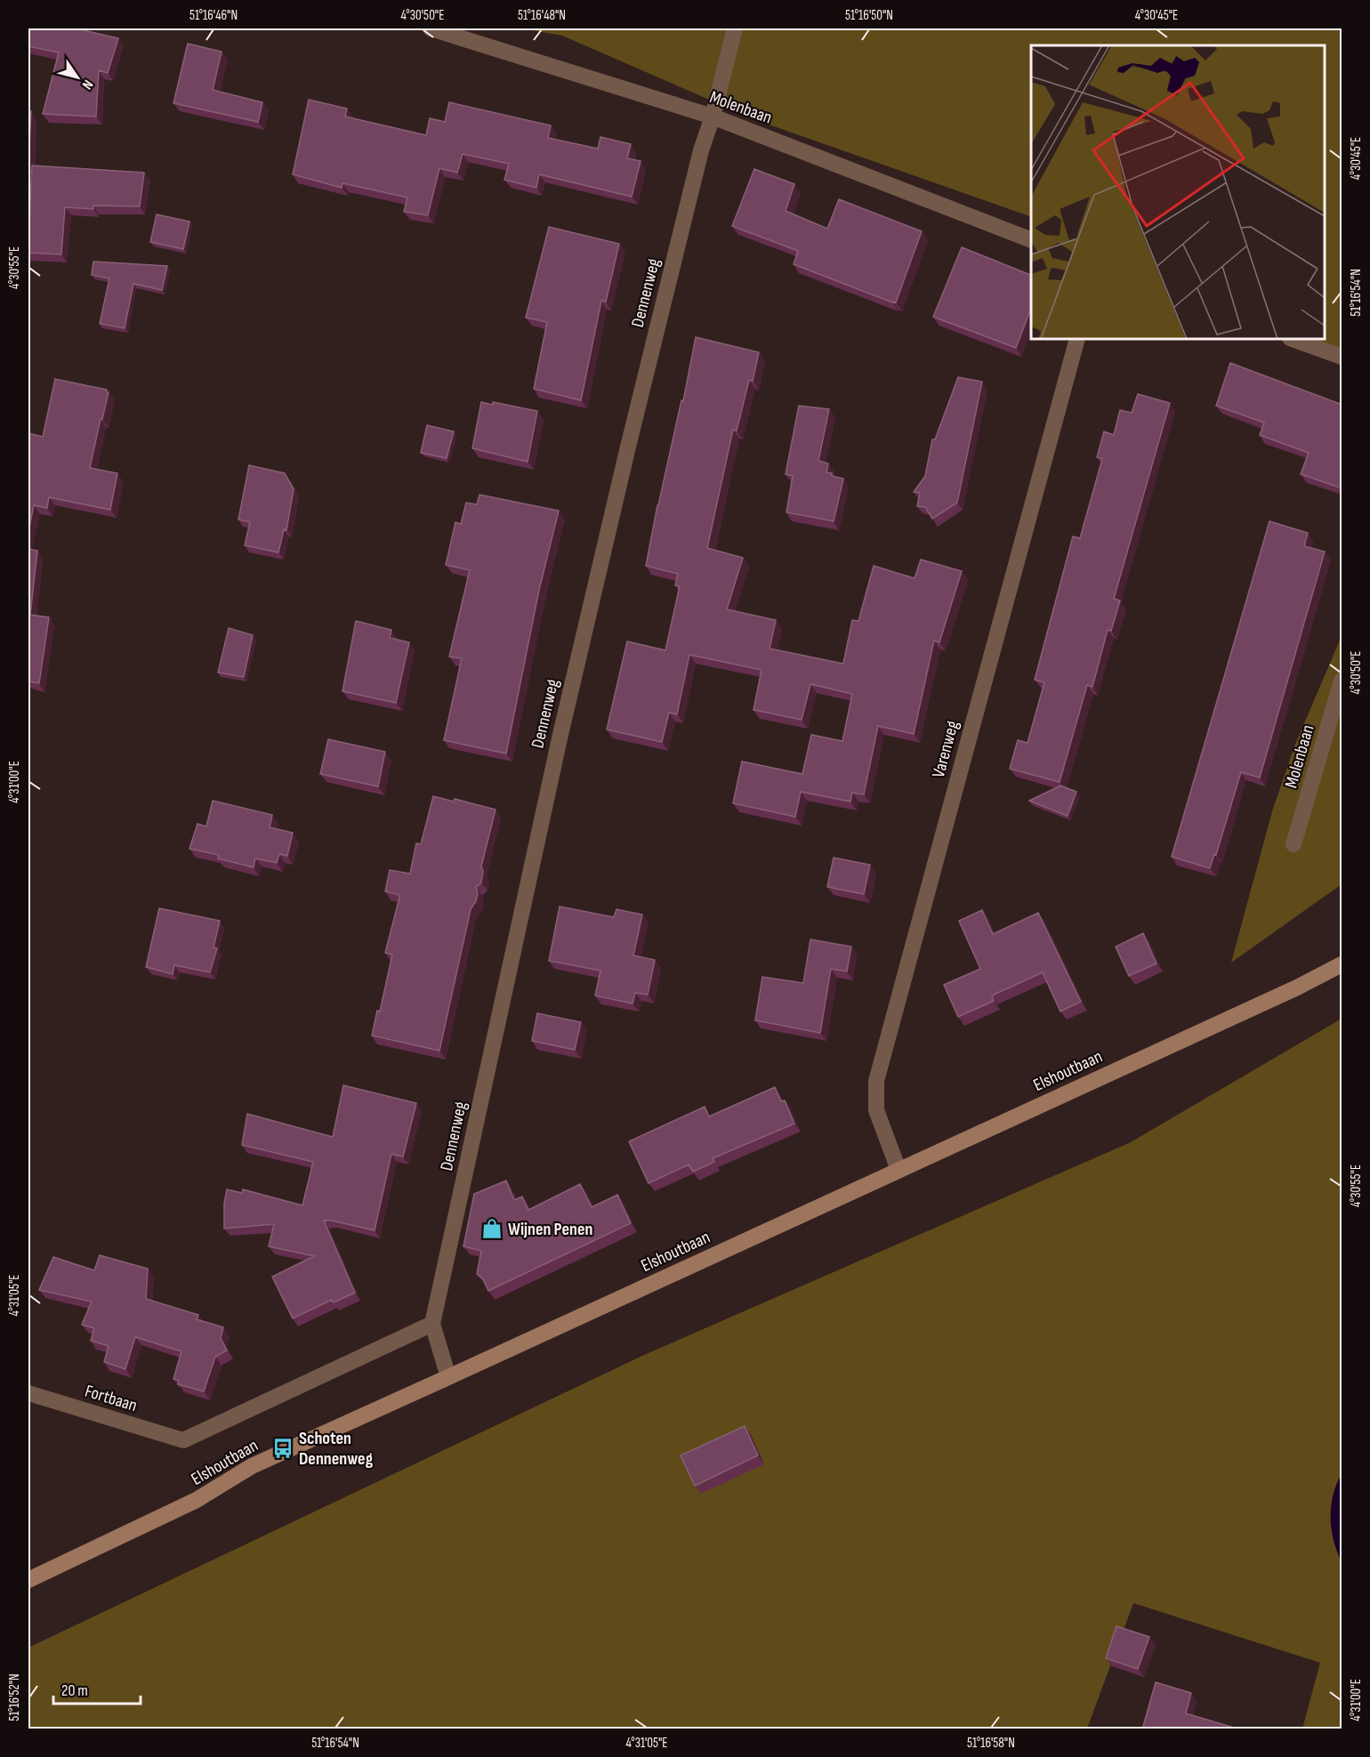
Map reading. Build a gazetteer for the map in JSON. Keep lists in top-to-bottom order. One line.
{"streets":{"main road":["Elshoutbaan"],"street":["Molenbaan","Dennenweg","Varenweg","Fortbaan"]},"crossings":[["Molenbaan","Dennenweg"],["Dennenweg","Fortbaan"],["Varenweg","Elshoutbaan"]],"places":{"shop":["Wijnen Penen"],"bus stop":["Schoten Dennenweg"]},"scale_bar":"20 m","north":"bottom right","coordinates":["51°16'46\"N","4°30'50\"E","51°16'48\"N","51°16'50\"N","4°30'45\"E","4°30'55\"E","51°16'54\"N","4°31'00\"E","4°31'05\"E","51°16'52\"N","51°16'58\"N"]}
